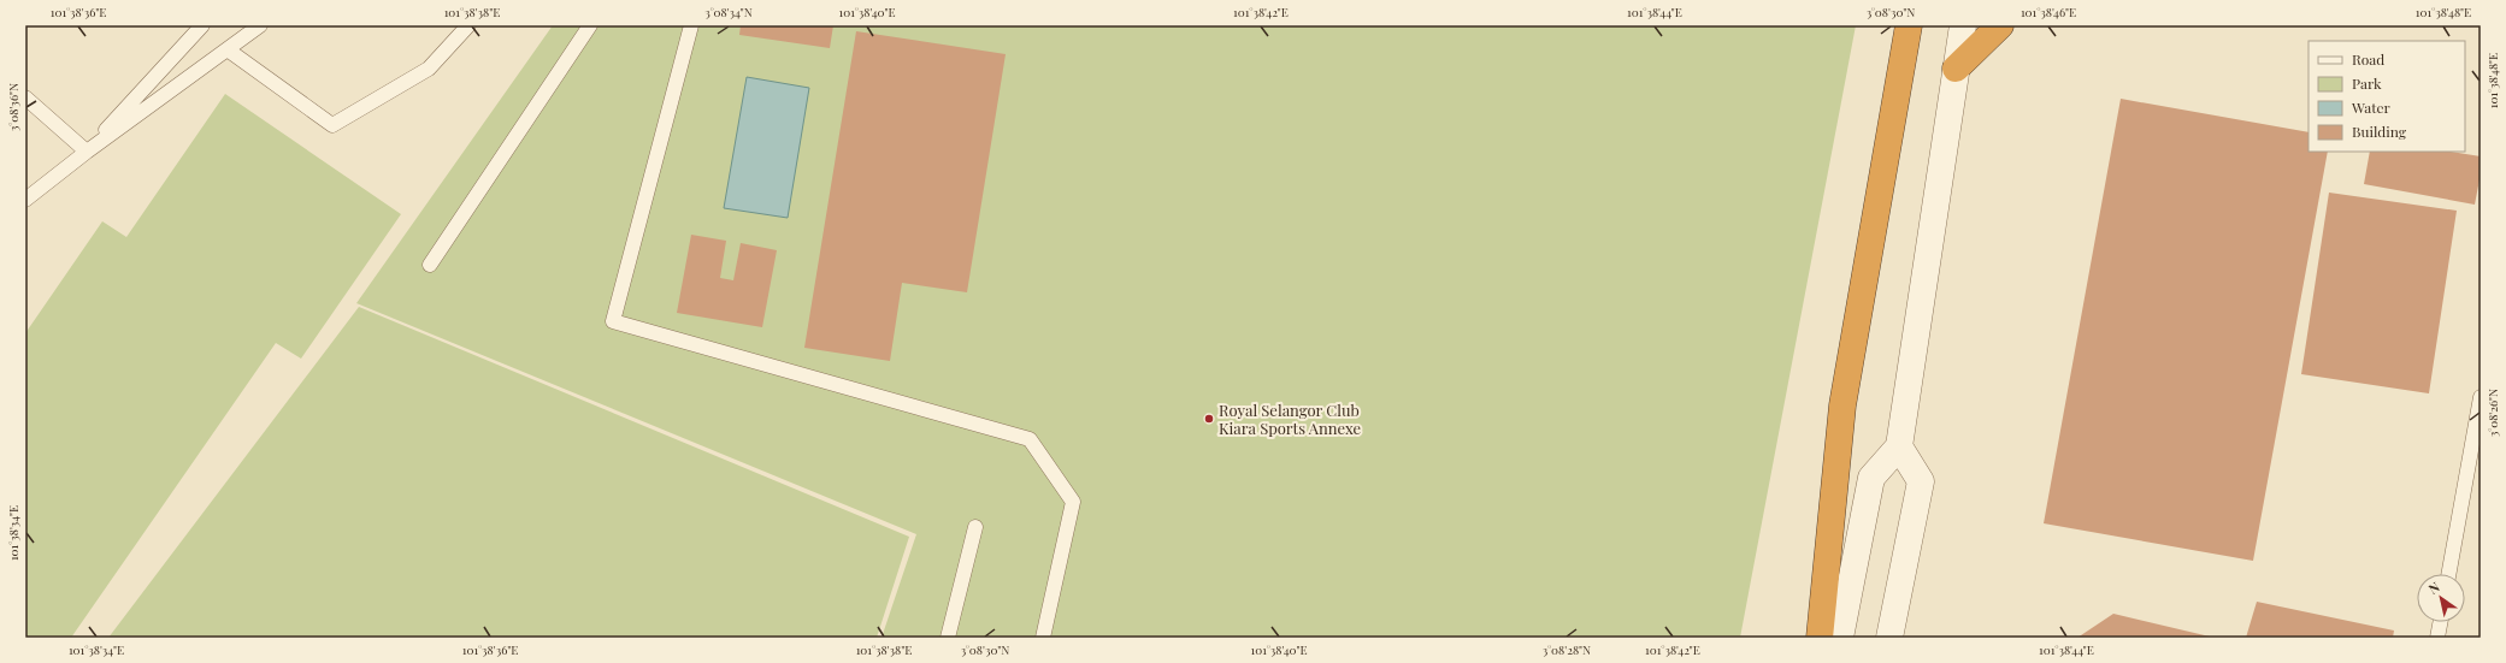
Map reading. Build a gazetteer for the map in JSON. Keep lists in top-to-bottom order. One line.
{"places":["Royal Selangor Club Kiara Sports Annexe"],"legend":["Road","Park","Water","Building"],"north":"top left","coordinates":["101°38'36\"E","101°38'38\"E","3°08'34\"N","101°38'40\"E","101°38'42\"E","101°38'44\"E","3°08'30\"N","101°38'46\"E","101°38'48\"E","3°08'36\"N","3°08'26\"N","101°38'34\"E","3°08'28\"N"]}
